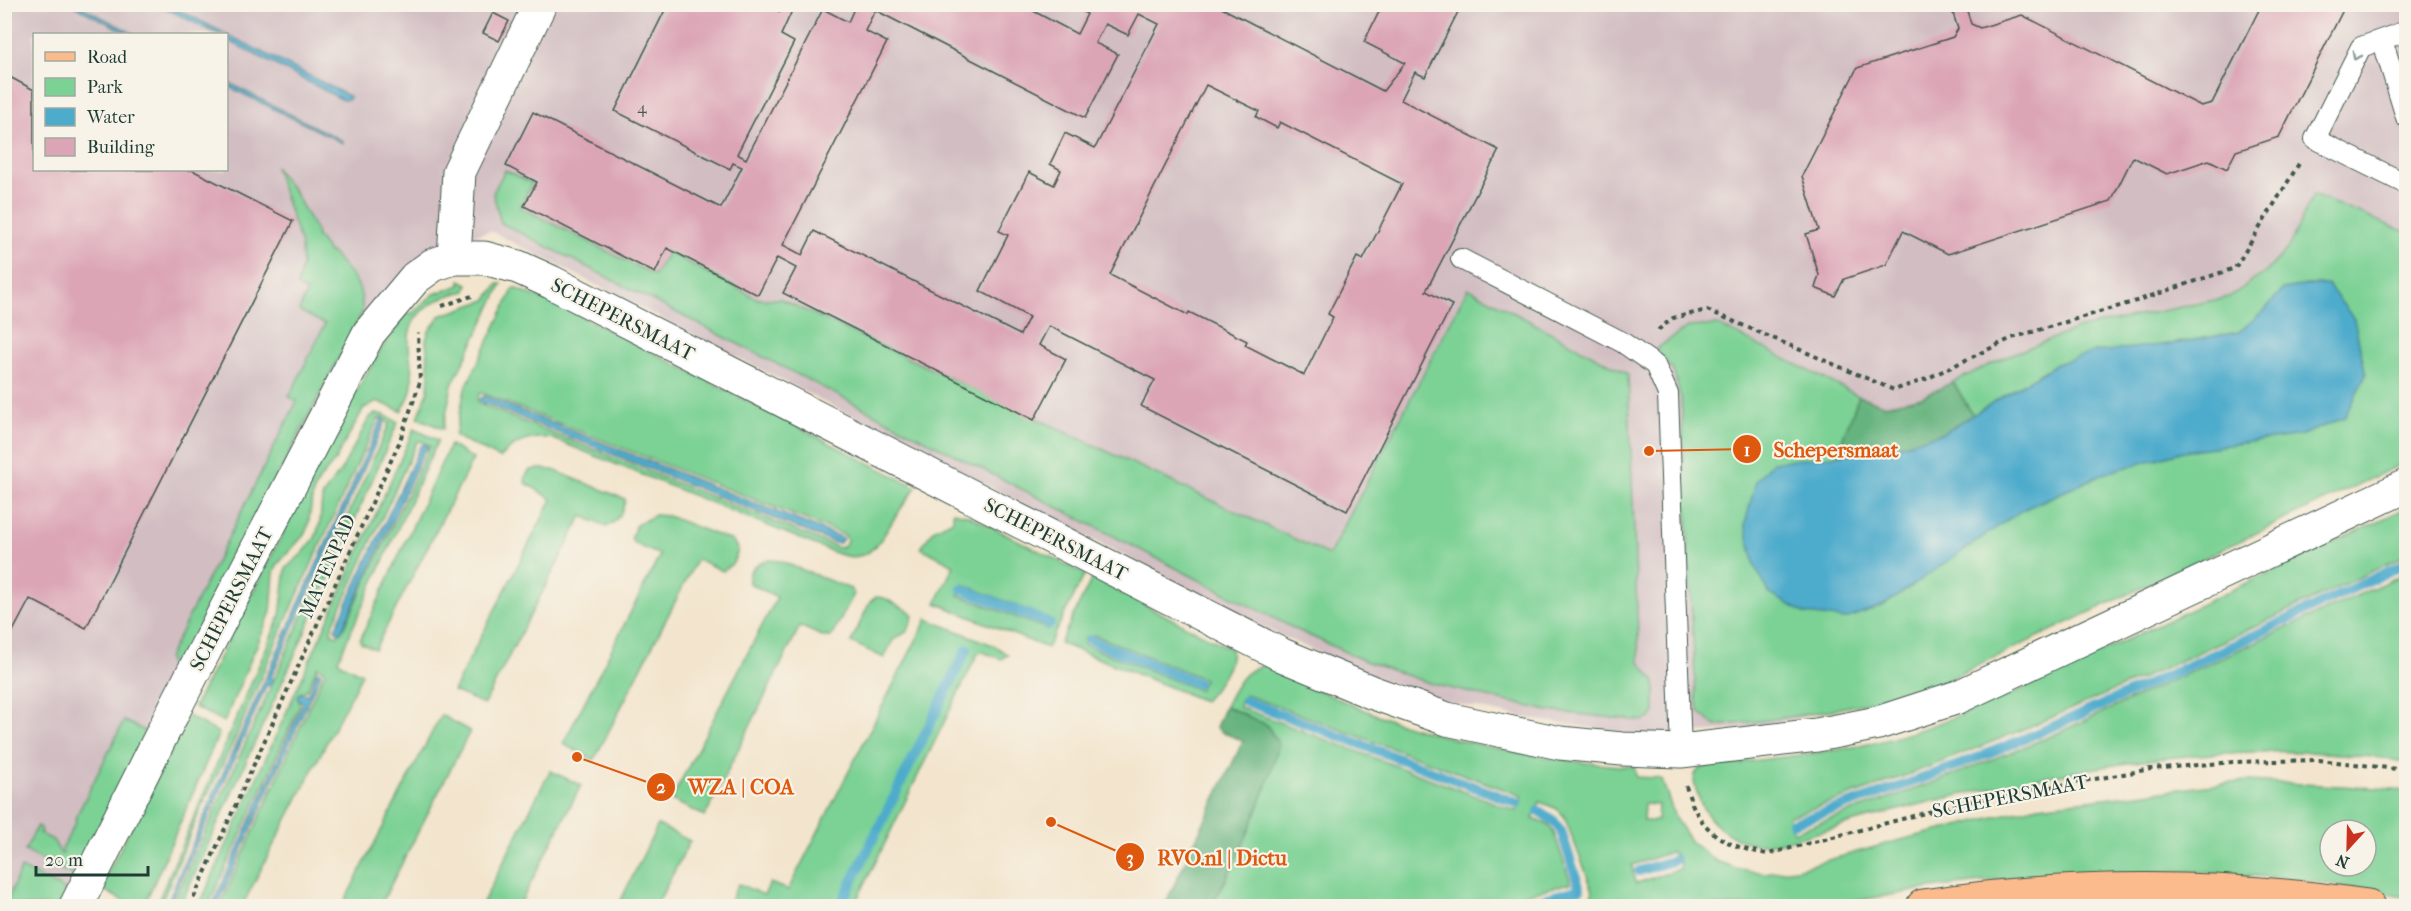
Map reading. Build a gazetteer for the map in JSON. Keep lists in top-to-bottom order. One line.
{"streets":{"street":["SCHEPERSMAAT"],"path":["MATENPAD"]},"places":["Schepersmaat","WZA | COA","RVO.nl | Dictu"],"house_numbers":["4"],"legend":["Road","Park","Water","Building"],"scale_bar":"20 m","north":"bottom"}
